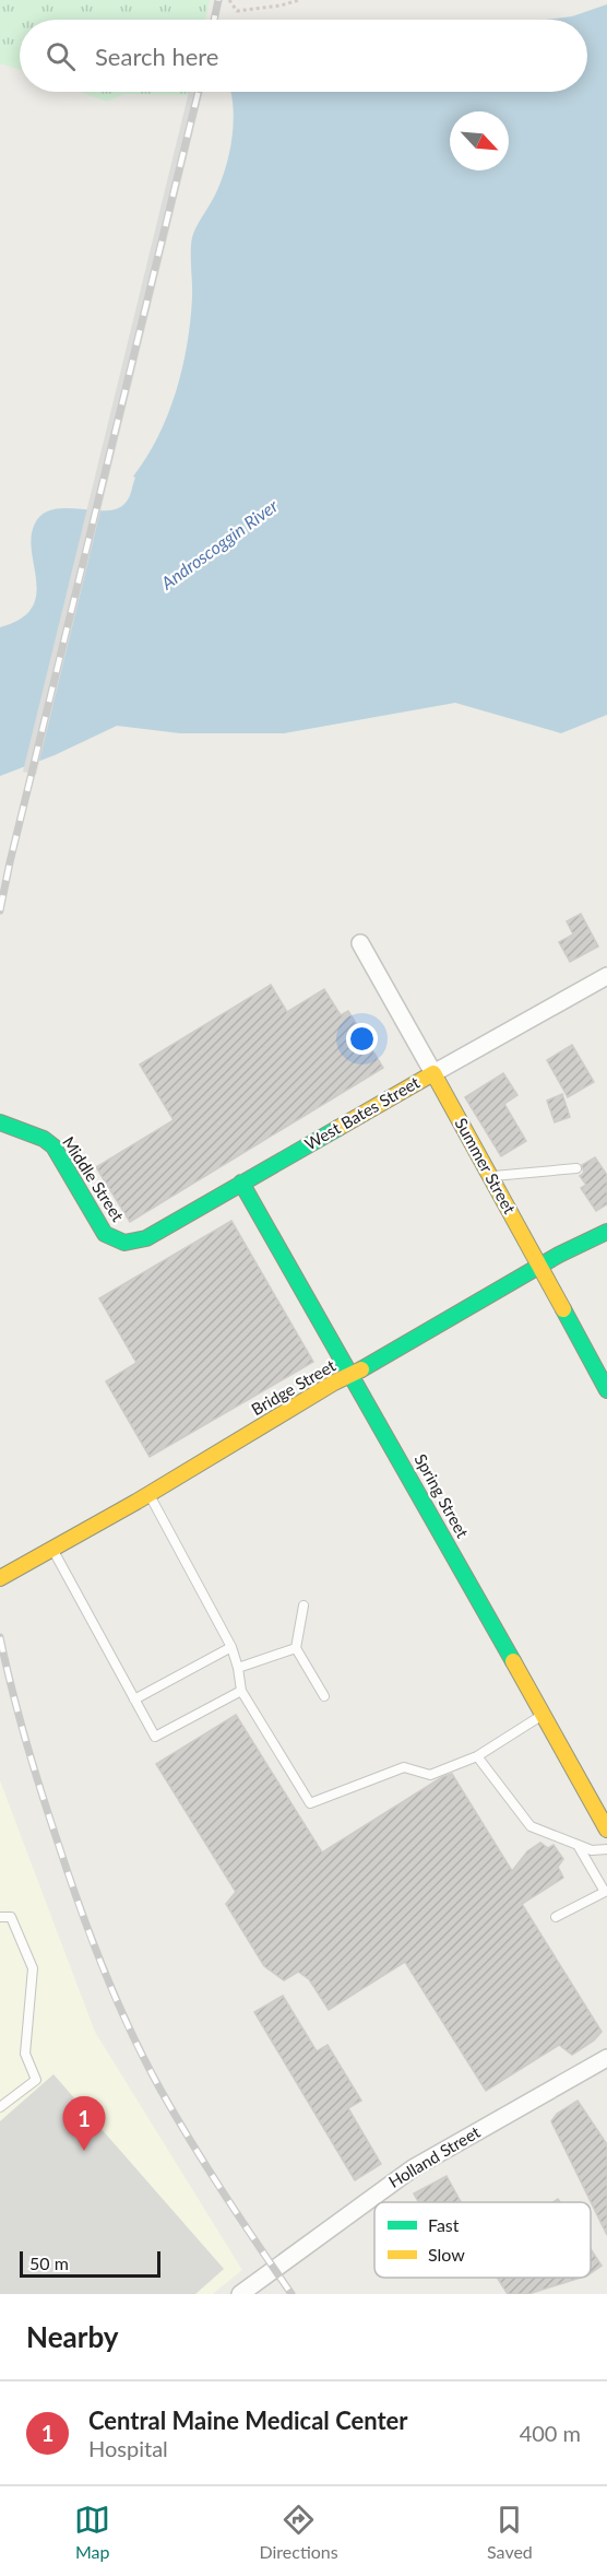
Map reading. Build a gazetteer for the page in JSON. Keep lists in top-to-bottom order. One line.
{"streets":{"street":["West Bates Street","Summer Street","Middle Street","Bridge Street","Spring Street","Holland Street"]},"crossings":[["West Bates Street","Summer Street"],["West Bates Street","Middle Street"],["West Bates Street","Spring Street"],["Summer Street","Bridge Street"],["Bridge Street","Spring Street"]],"water":["Androscoggin River"],"legend":["Fast","Slow"],"scale_bar":"50 m","north":"bottom right","page":{"search":"Search here","pins":"1","scale":"50 m","heading":"Nearby","list":[{"mark":"1","name":"Central Maine Medical Center","note":"Hospital","value":"400 m"}],"nav":["Map","Directions","Saved"]}}
